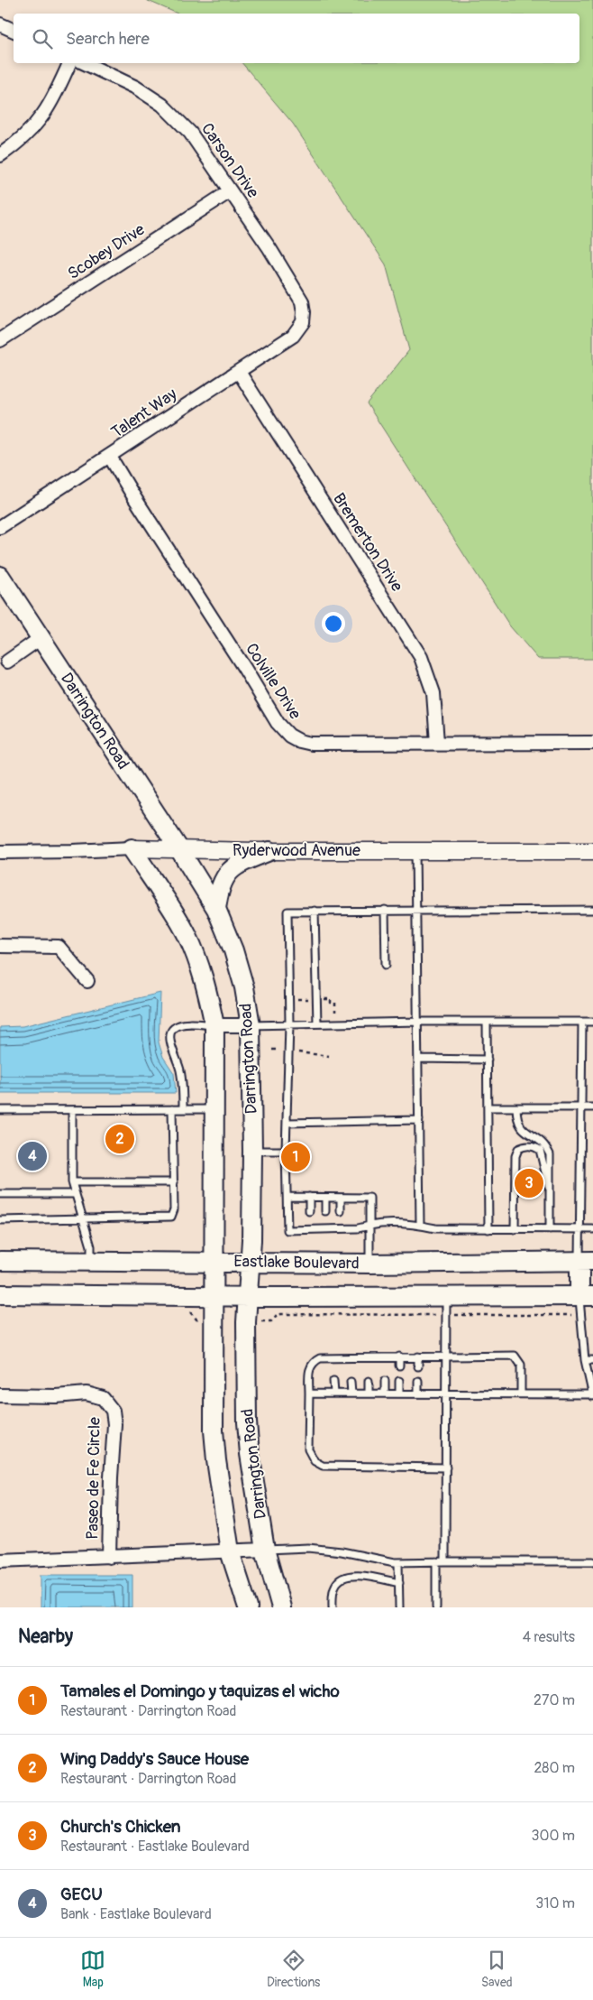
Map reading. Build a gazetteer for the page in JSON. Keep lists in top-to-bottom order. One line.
{"streets":{"main road":["Darrington Road","Eastlake Boulevard"],"street":["Carson Drive","Scobey Drive","Talent Way","Bremerton Drive","Colville Drive","Ryderwood Avenue","Paseo de Fe Circle"]},"crossings":[["Carson Drive","Scobey Drive"],["Carson Drive","Talent Way"],["Talent Way","Bremerton Drive"],["Talent Way","Colville Drive"],["Bremerton Drive","Colville Drive"],["Darrington Road","Ryderwood Avenue"],["Darrington Road","Eastlake Boulevard"]],"page":{"search":"Search here","pins":["2","4","1","3"],"heading":["Nearby","4 results"],"list":[{"mark":"1","name":"Tamales el Domingo y taquizas el wicho","note":"Restaurant · Darrington Road","value":"270 m"},{"mark":"2","name":"Wing Daddy's Sauce House","note":"Restaurant · Darrington Road","value":"280 m"},{"mark":"3","name":"Church's Chicken","note":"Restaurant · Eastlake Boulevard","value":"300 m"},{"mark":"4","name":"GECU","note":"Bank · Eastlake Boulevard","value":"310 m"}],"nav":["Map","Directions","Saved"]}}
